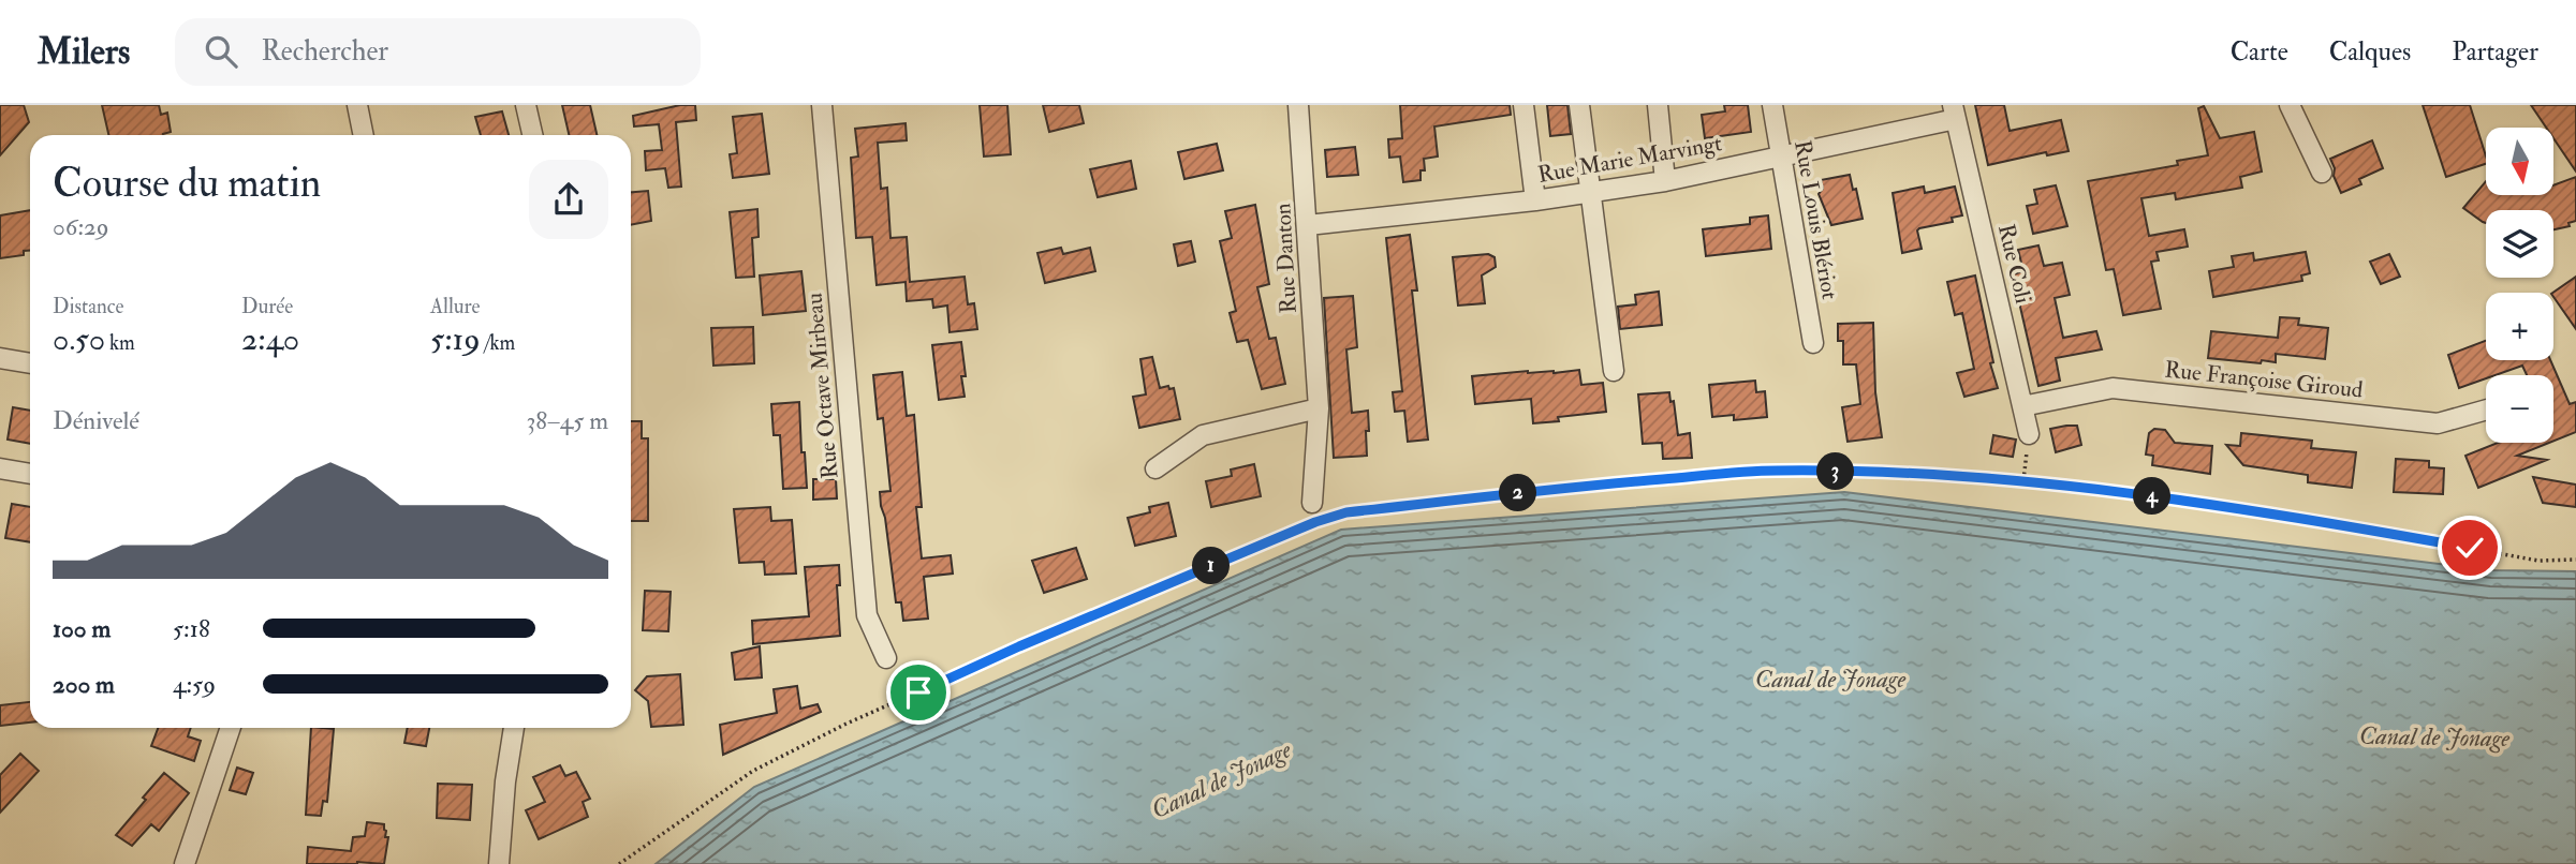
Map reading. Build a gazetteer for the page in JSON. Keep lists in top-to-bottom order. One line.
{"streets":{"street":["Rue Marie Marvingt","Rue Louis Blériot","Rue Danton","Rue Coli","Rue Françoise Giroud","Rue Octave Mirbeau"]},"crossings":[["Rue Marie Marvingt","Rue Louis Blériot"],["Rue Marie Marvingt","Rue Danton"],["Rue Marie Marvingt","Rue Coli"],["Rue Coli","Rue Françoise Giroud"]],"water":["Canal de Jonage"],"north":"bottom","page":{"header":"Milers","search":"Rechercher","nav":["Carte","Calques","Partager"],"map_buttons":["+","−"],"heading":["Course du matin","06:29"],"stats":[["Distance","0.50 km"],["Durée","2:40"],["Allure","5:19 /km"]],"chart":["Dénivelé","38–45 m"],"pins":["3","2","4","1"],"list":[{"name":"100 m","note":"5:18"},{"name":"200 m","note":"4:59"}]}}
